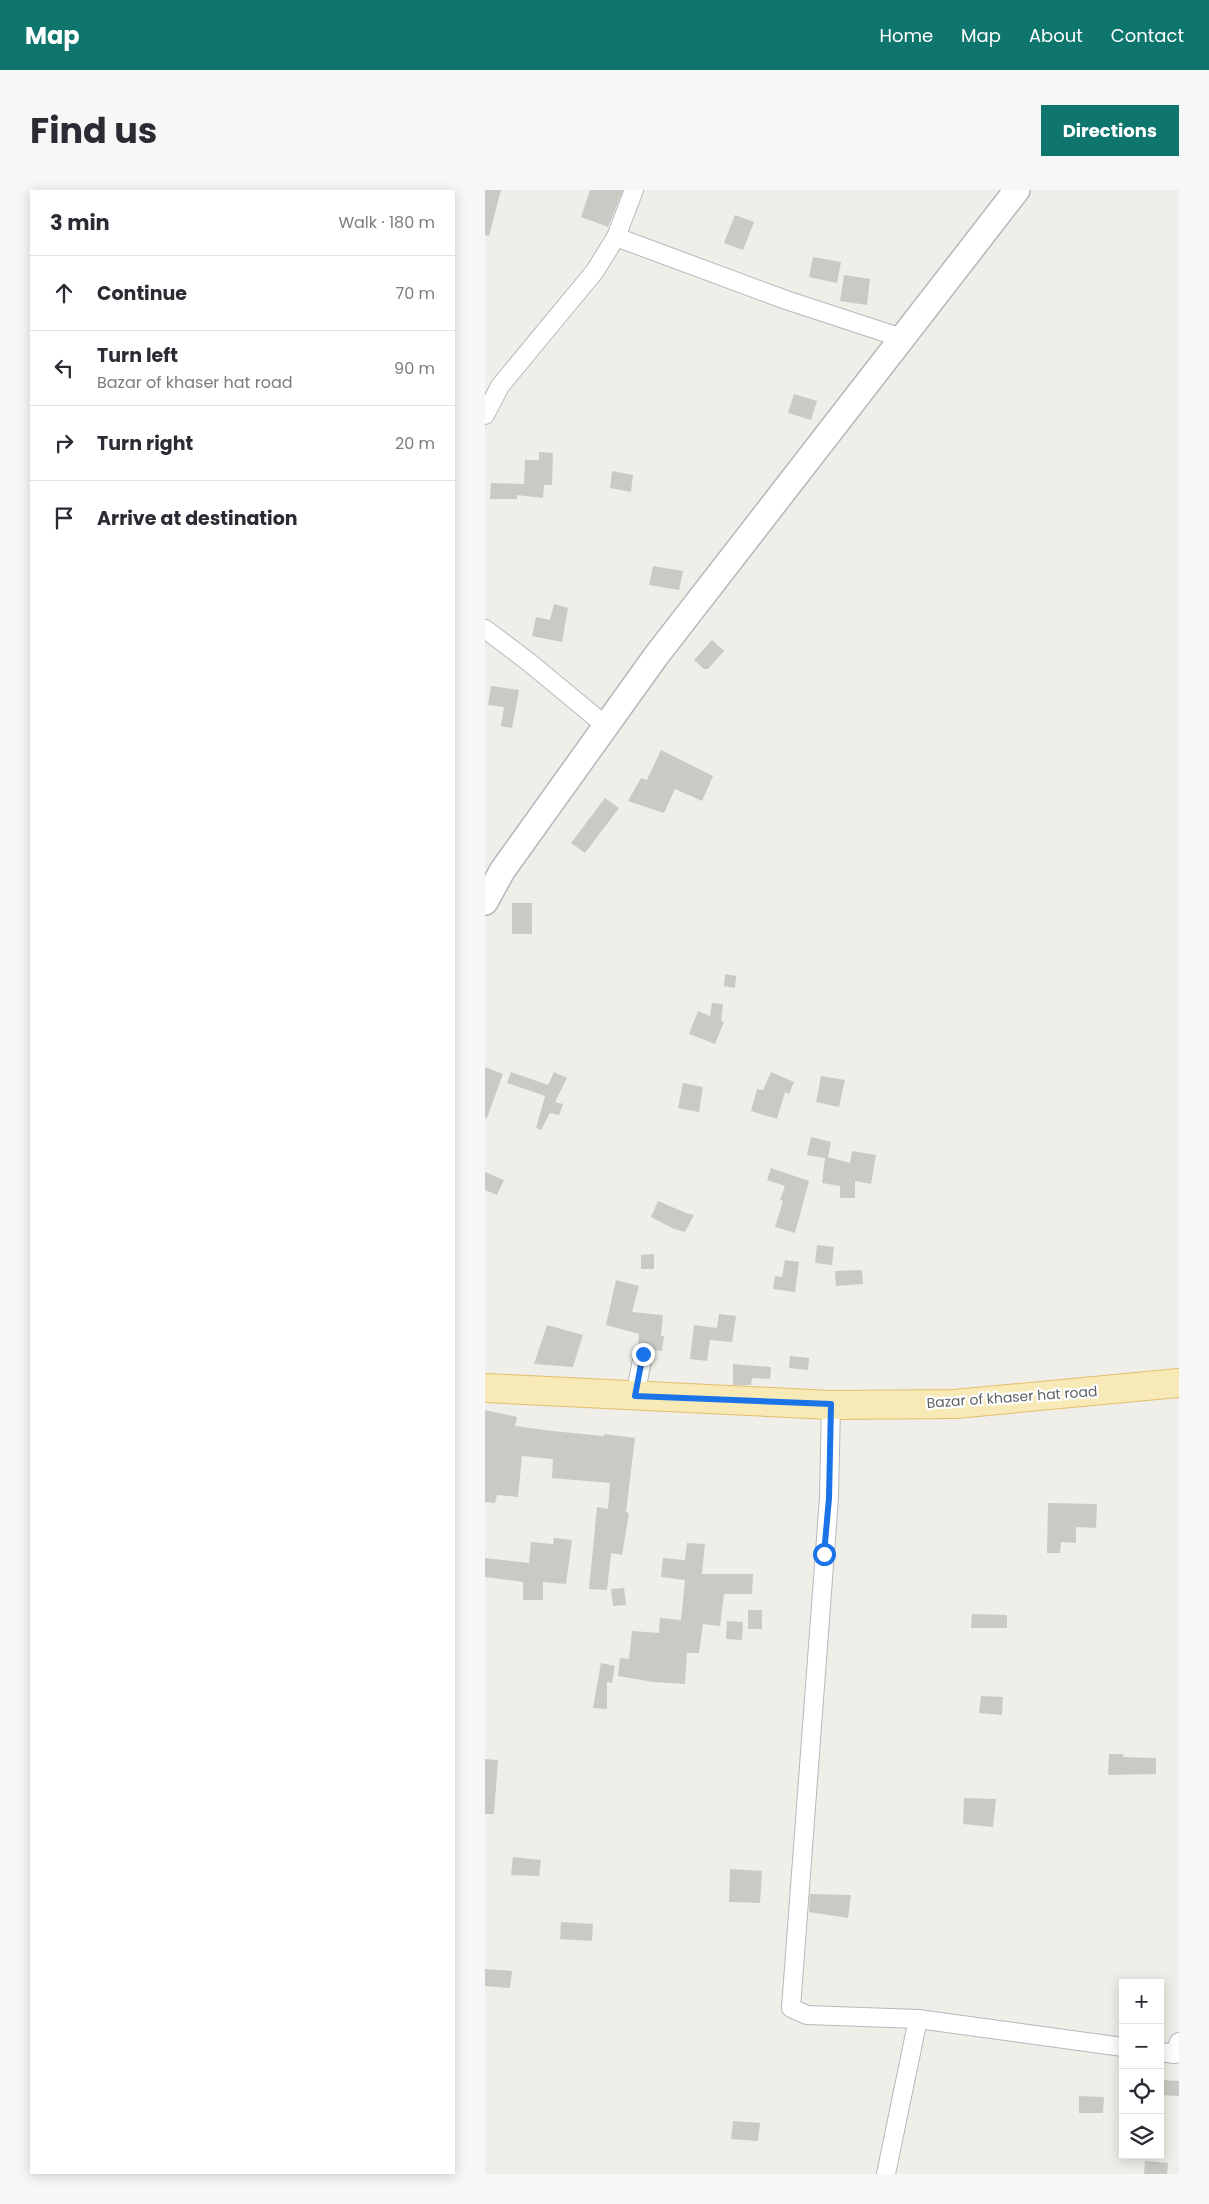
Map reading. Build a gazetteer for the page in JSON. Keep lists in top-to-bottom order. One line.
{"streets":{"main road":["Bazar of khaser hat road"]},"page":{"header":"Map","nav":["Home","Map","About","Contact"],"title":"Find us","buttons":"Directions","heading":["3 min","Walk · 180 m"],"list":[["Continue","70 m"],["Turn left","Bazar of khaser hat road","90 m"],["Turn right","20 m"],"Arrive at destination"],"map_buttons":["+","−"]}}
